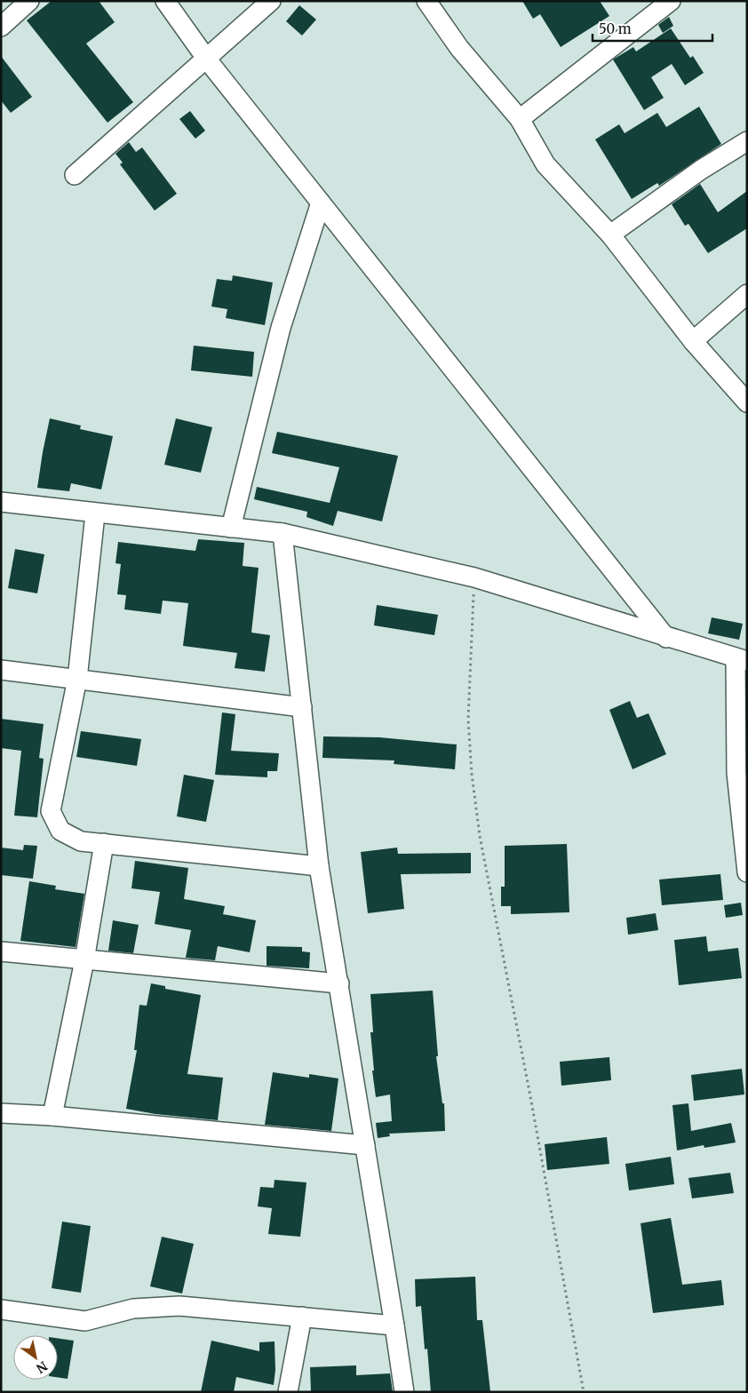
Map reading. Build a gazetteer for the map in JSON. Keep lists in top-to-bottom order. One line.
{"scale_bar":"50 m","north":"bottom right"}
